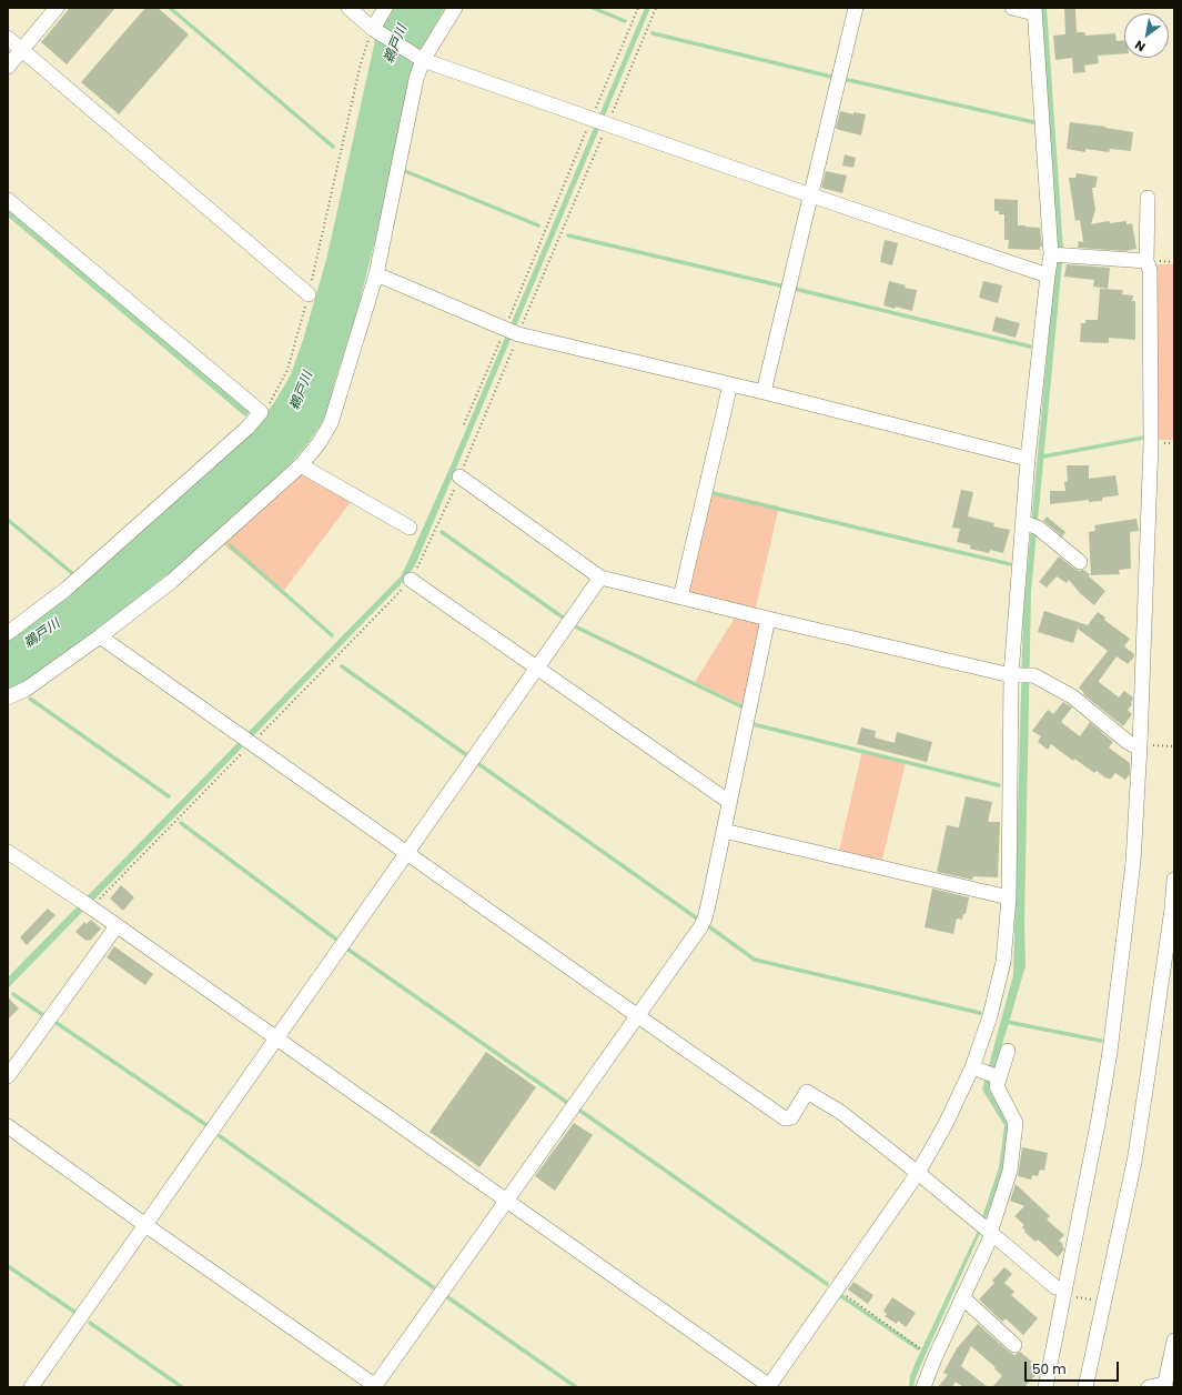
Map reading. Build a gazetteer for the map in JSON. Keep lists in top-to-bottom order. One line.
{"water":["鵜戸川"],"scale_bar":"50 m","north":"bottom left"}
